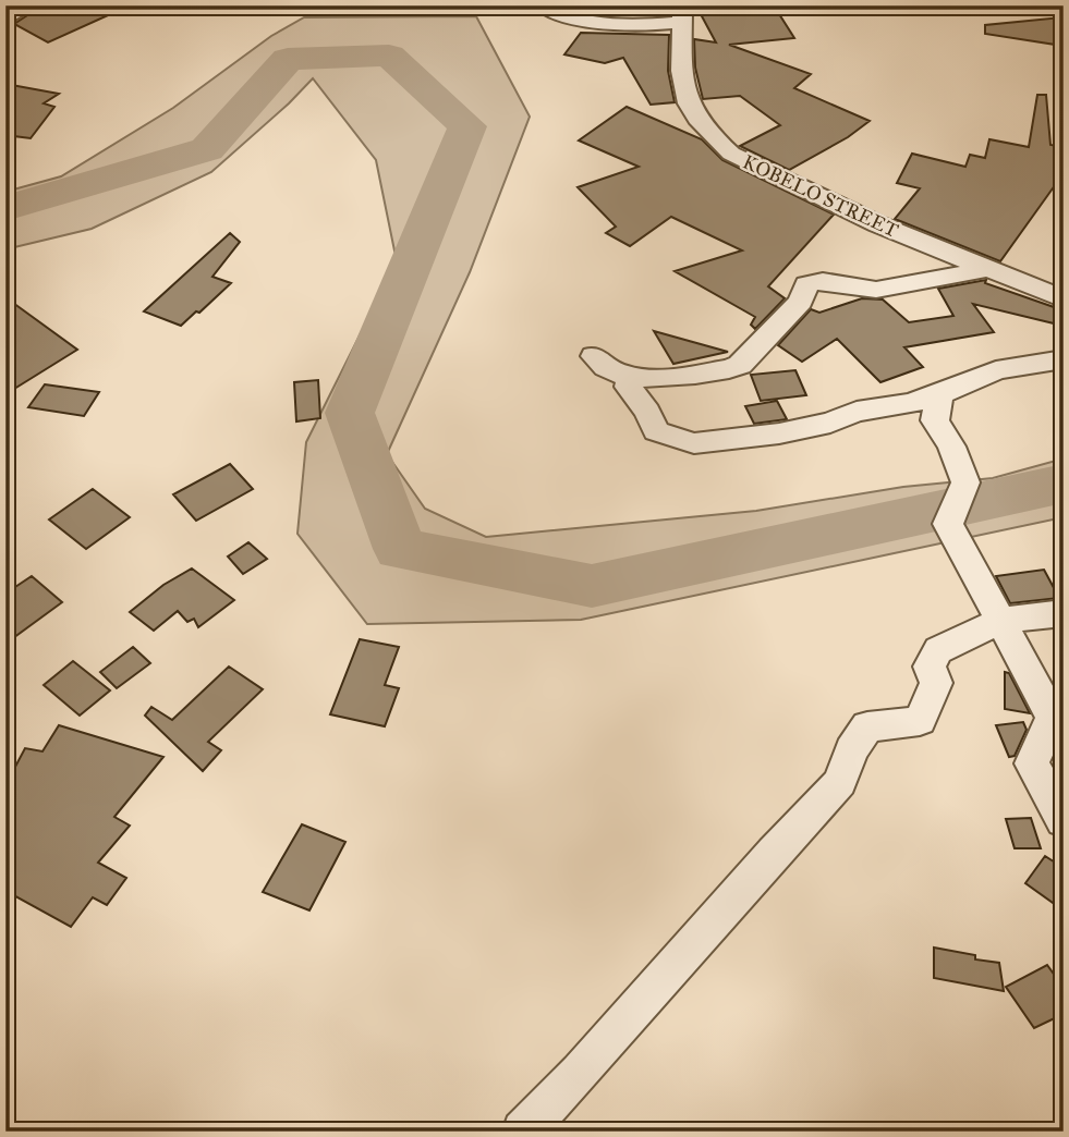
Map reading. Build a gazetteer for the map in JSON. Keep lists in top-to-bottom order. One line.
{"streets":{"street":["KOBELO STREET"]}}
